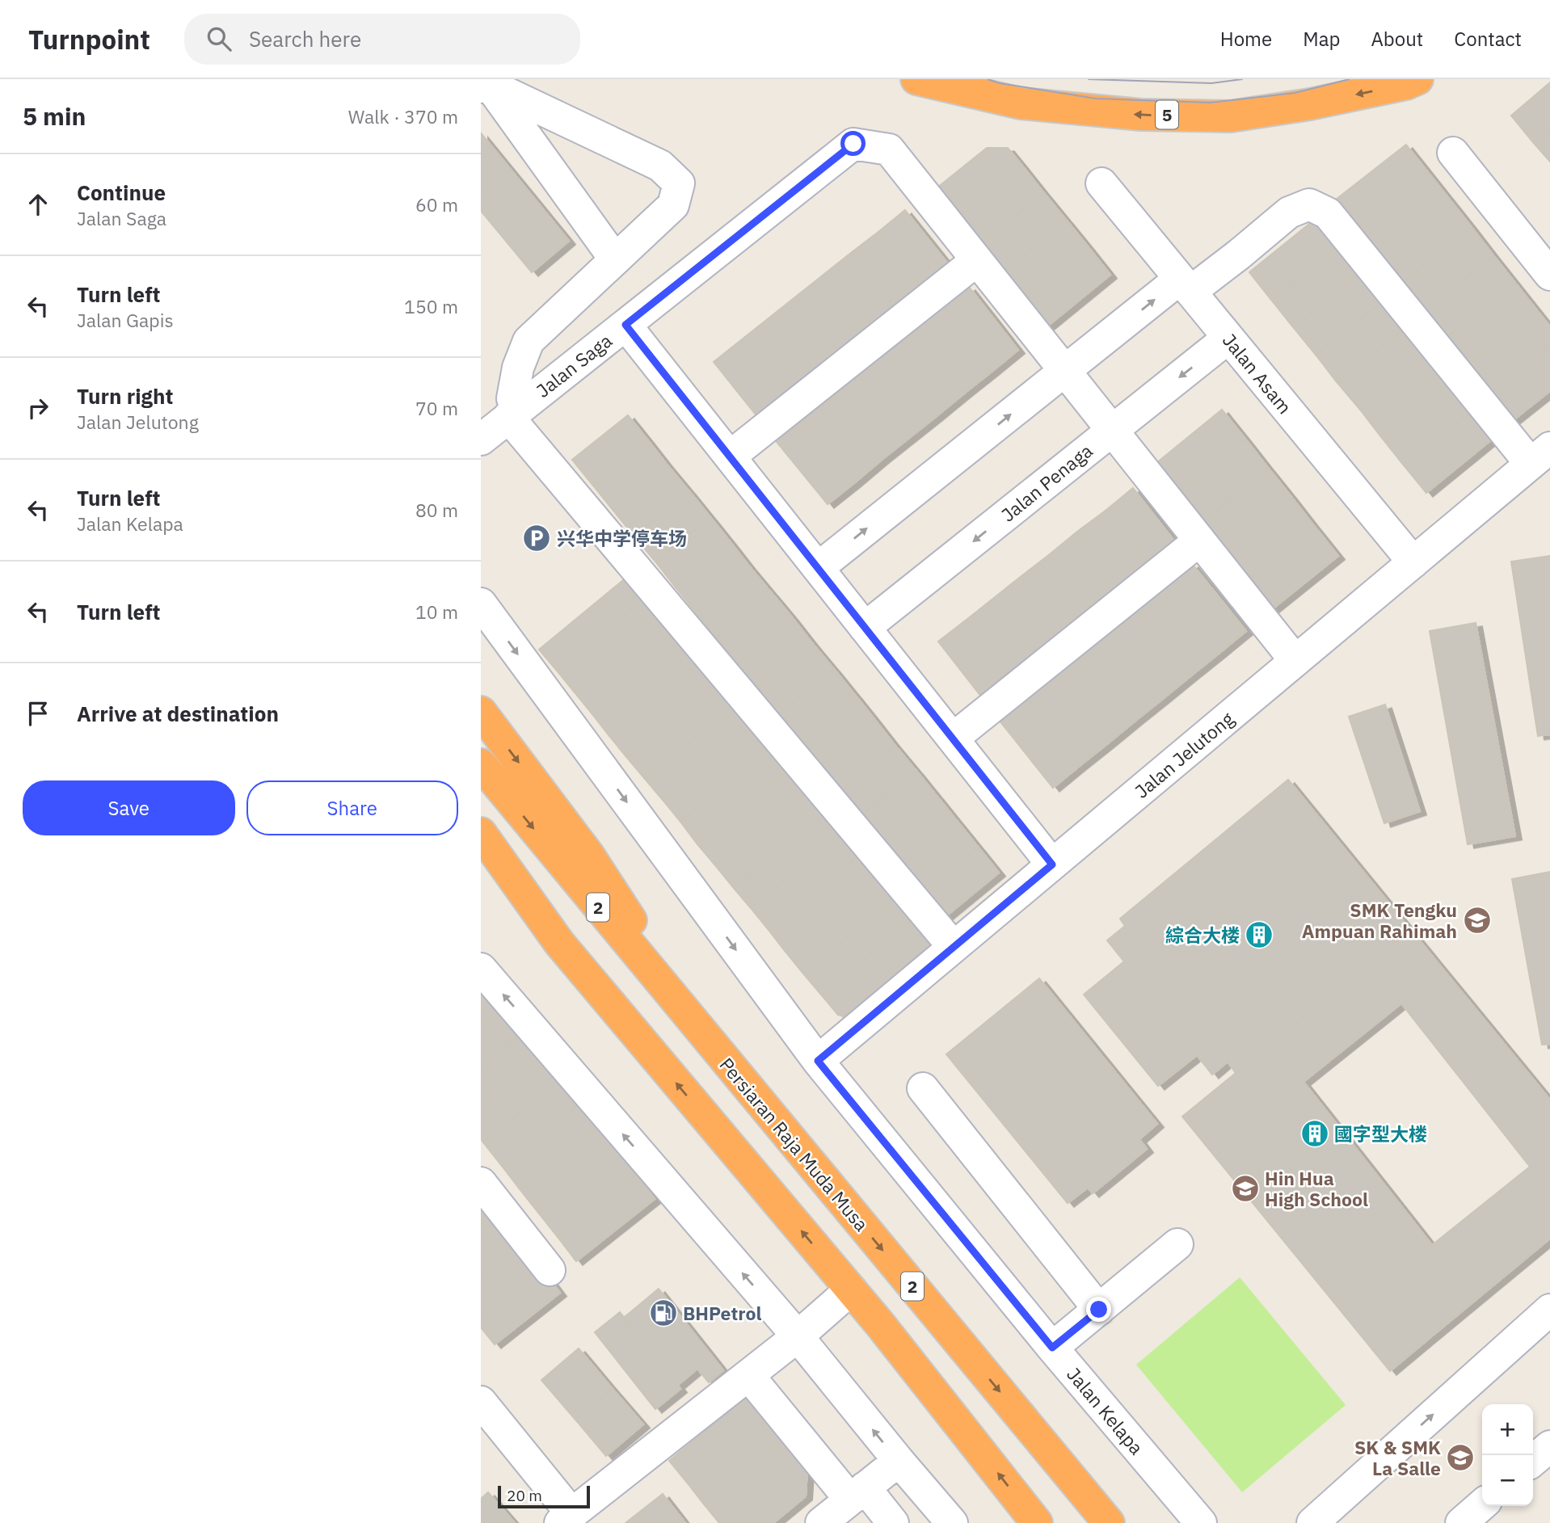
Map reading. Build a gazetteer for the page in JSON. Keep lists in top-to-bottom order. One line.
{"streets":{"highway":["5","2","Persiaran Raja Muda Musa"],"street":["Jalan Saga","Jalan Asam","Jalan Penaga","Jalan Jelutong","Jalan Kelapa"]},"crossings":[["Jalan Asam","Jalan Penaga"],["Jalan Asam","Jalan Jelutong"],["Jalan Jelutong","Jalan Kelapa"]],"places":{"parking":["兴华中学停车场"],"school or university":["SMK Tengku Ampuan Rahimah","Hin Hua High School","SK & SMK La Salle"],"building":["綜合大楼","國字型大楼"],"fuel station":["BHPetrol"]},"scale_bar":"20 m","page":{"header":"Turnpoint","search":"Search here","nav":["Home","Map","About","Contact"],"heading":["5 min","Walk · 370 m"],"list":[["Continue","Jalan Saga","60 m"],["Turn left","Jalan Gapis","150 m"],["Turn right","Jalan Jelutong","70 m"],["Turn left","Jalan Kelapa","80 m"],["Turn left","10 m"],"Arrive at destination"],"buttons":["Save","Share"],"map_buttons":["+","−"],"scale":"20 m"}}
